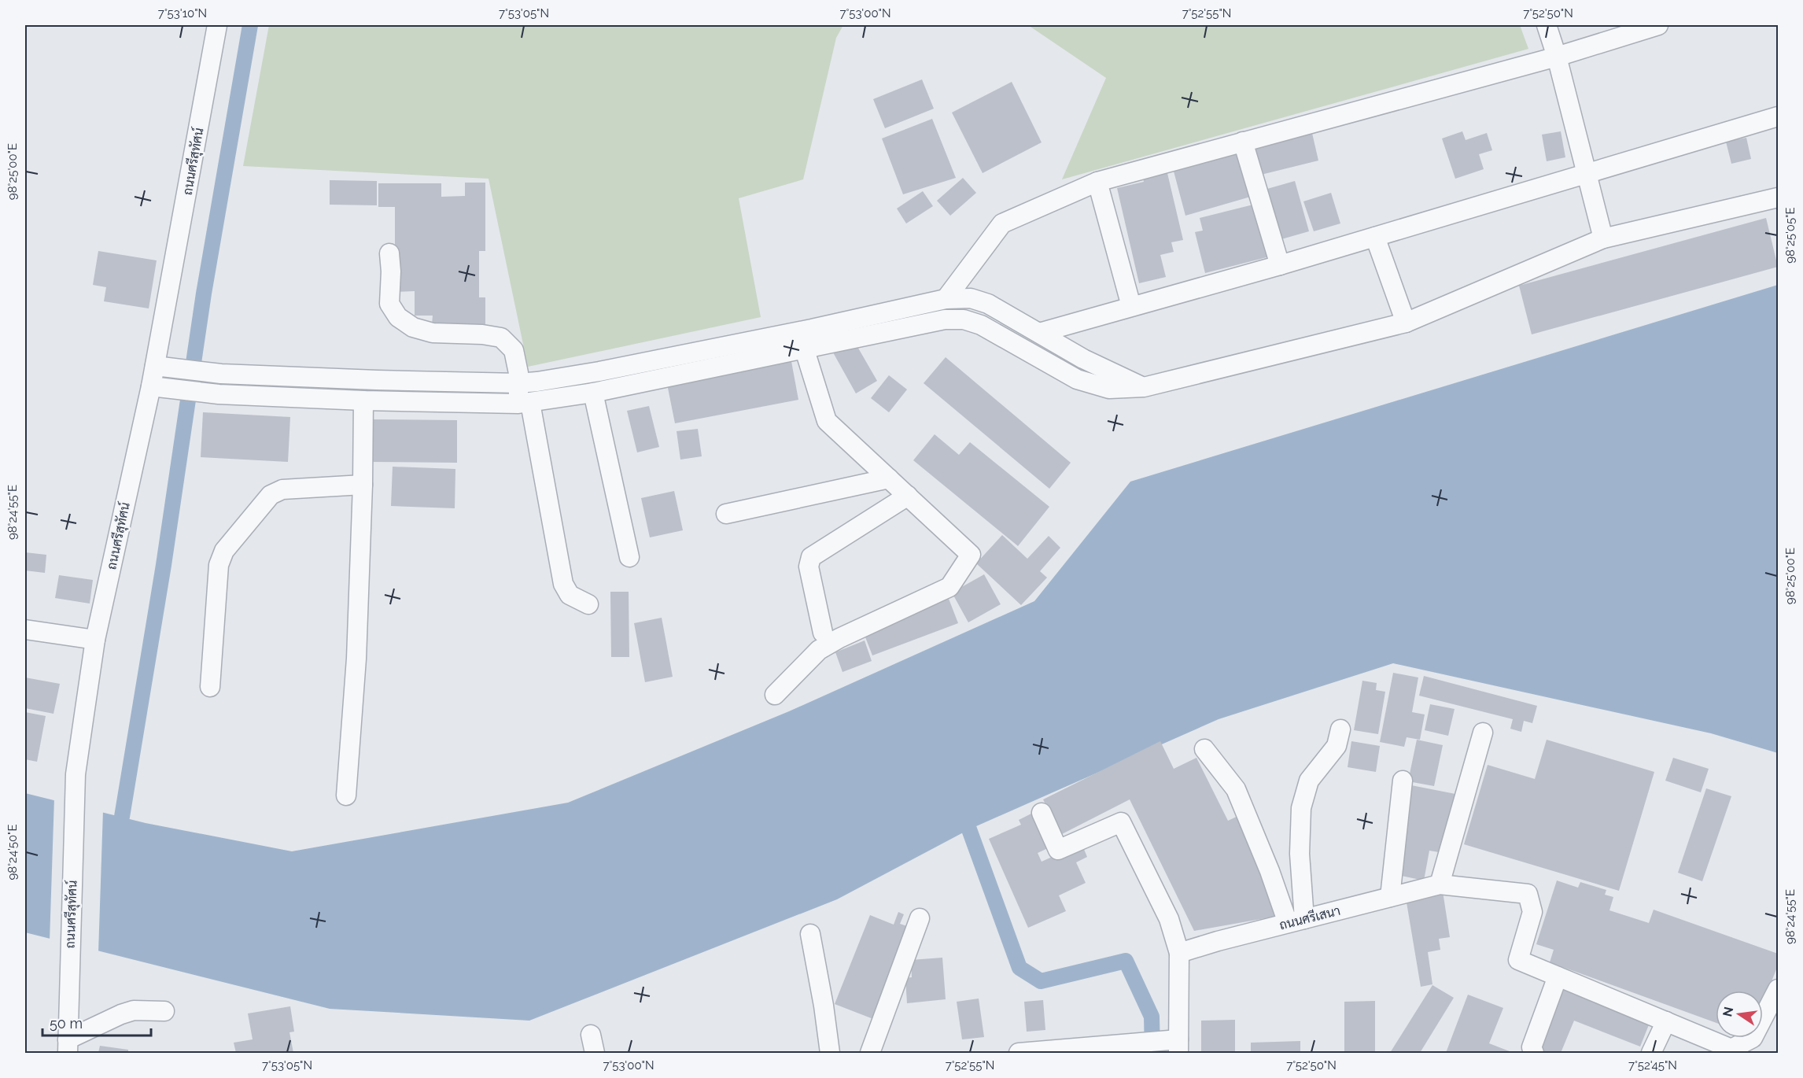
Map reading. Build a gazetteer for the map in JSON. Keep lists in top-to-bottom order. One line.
{"streets":{"street":["ถนนศรีสุทัศน์","ถนนศรีเสนา"]},"scale_bar":"50 m","north":"left","coordinates":["7°53'10\"N","7°53'05\"N","7°53'00\"N","7°52'55\"N","7°52'50\"N","98°25'00\"E","98°25'05\"E","98°24'55\"E","98°24'50\"E","7°52'45\"N"]}
